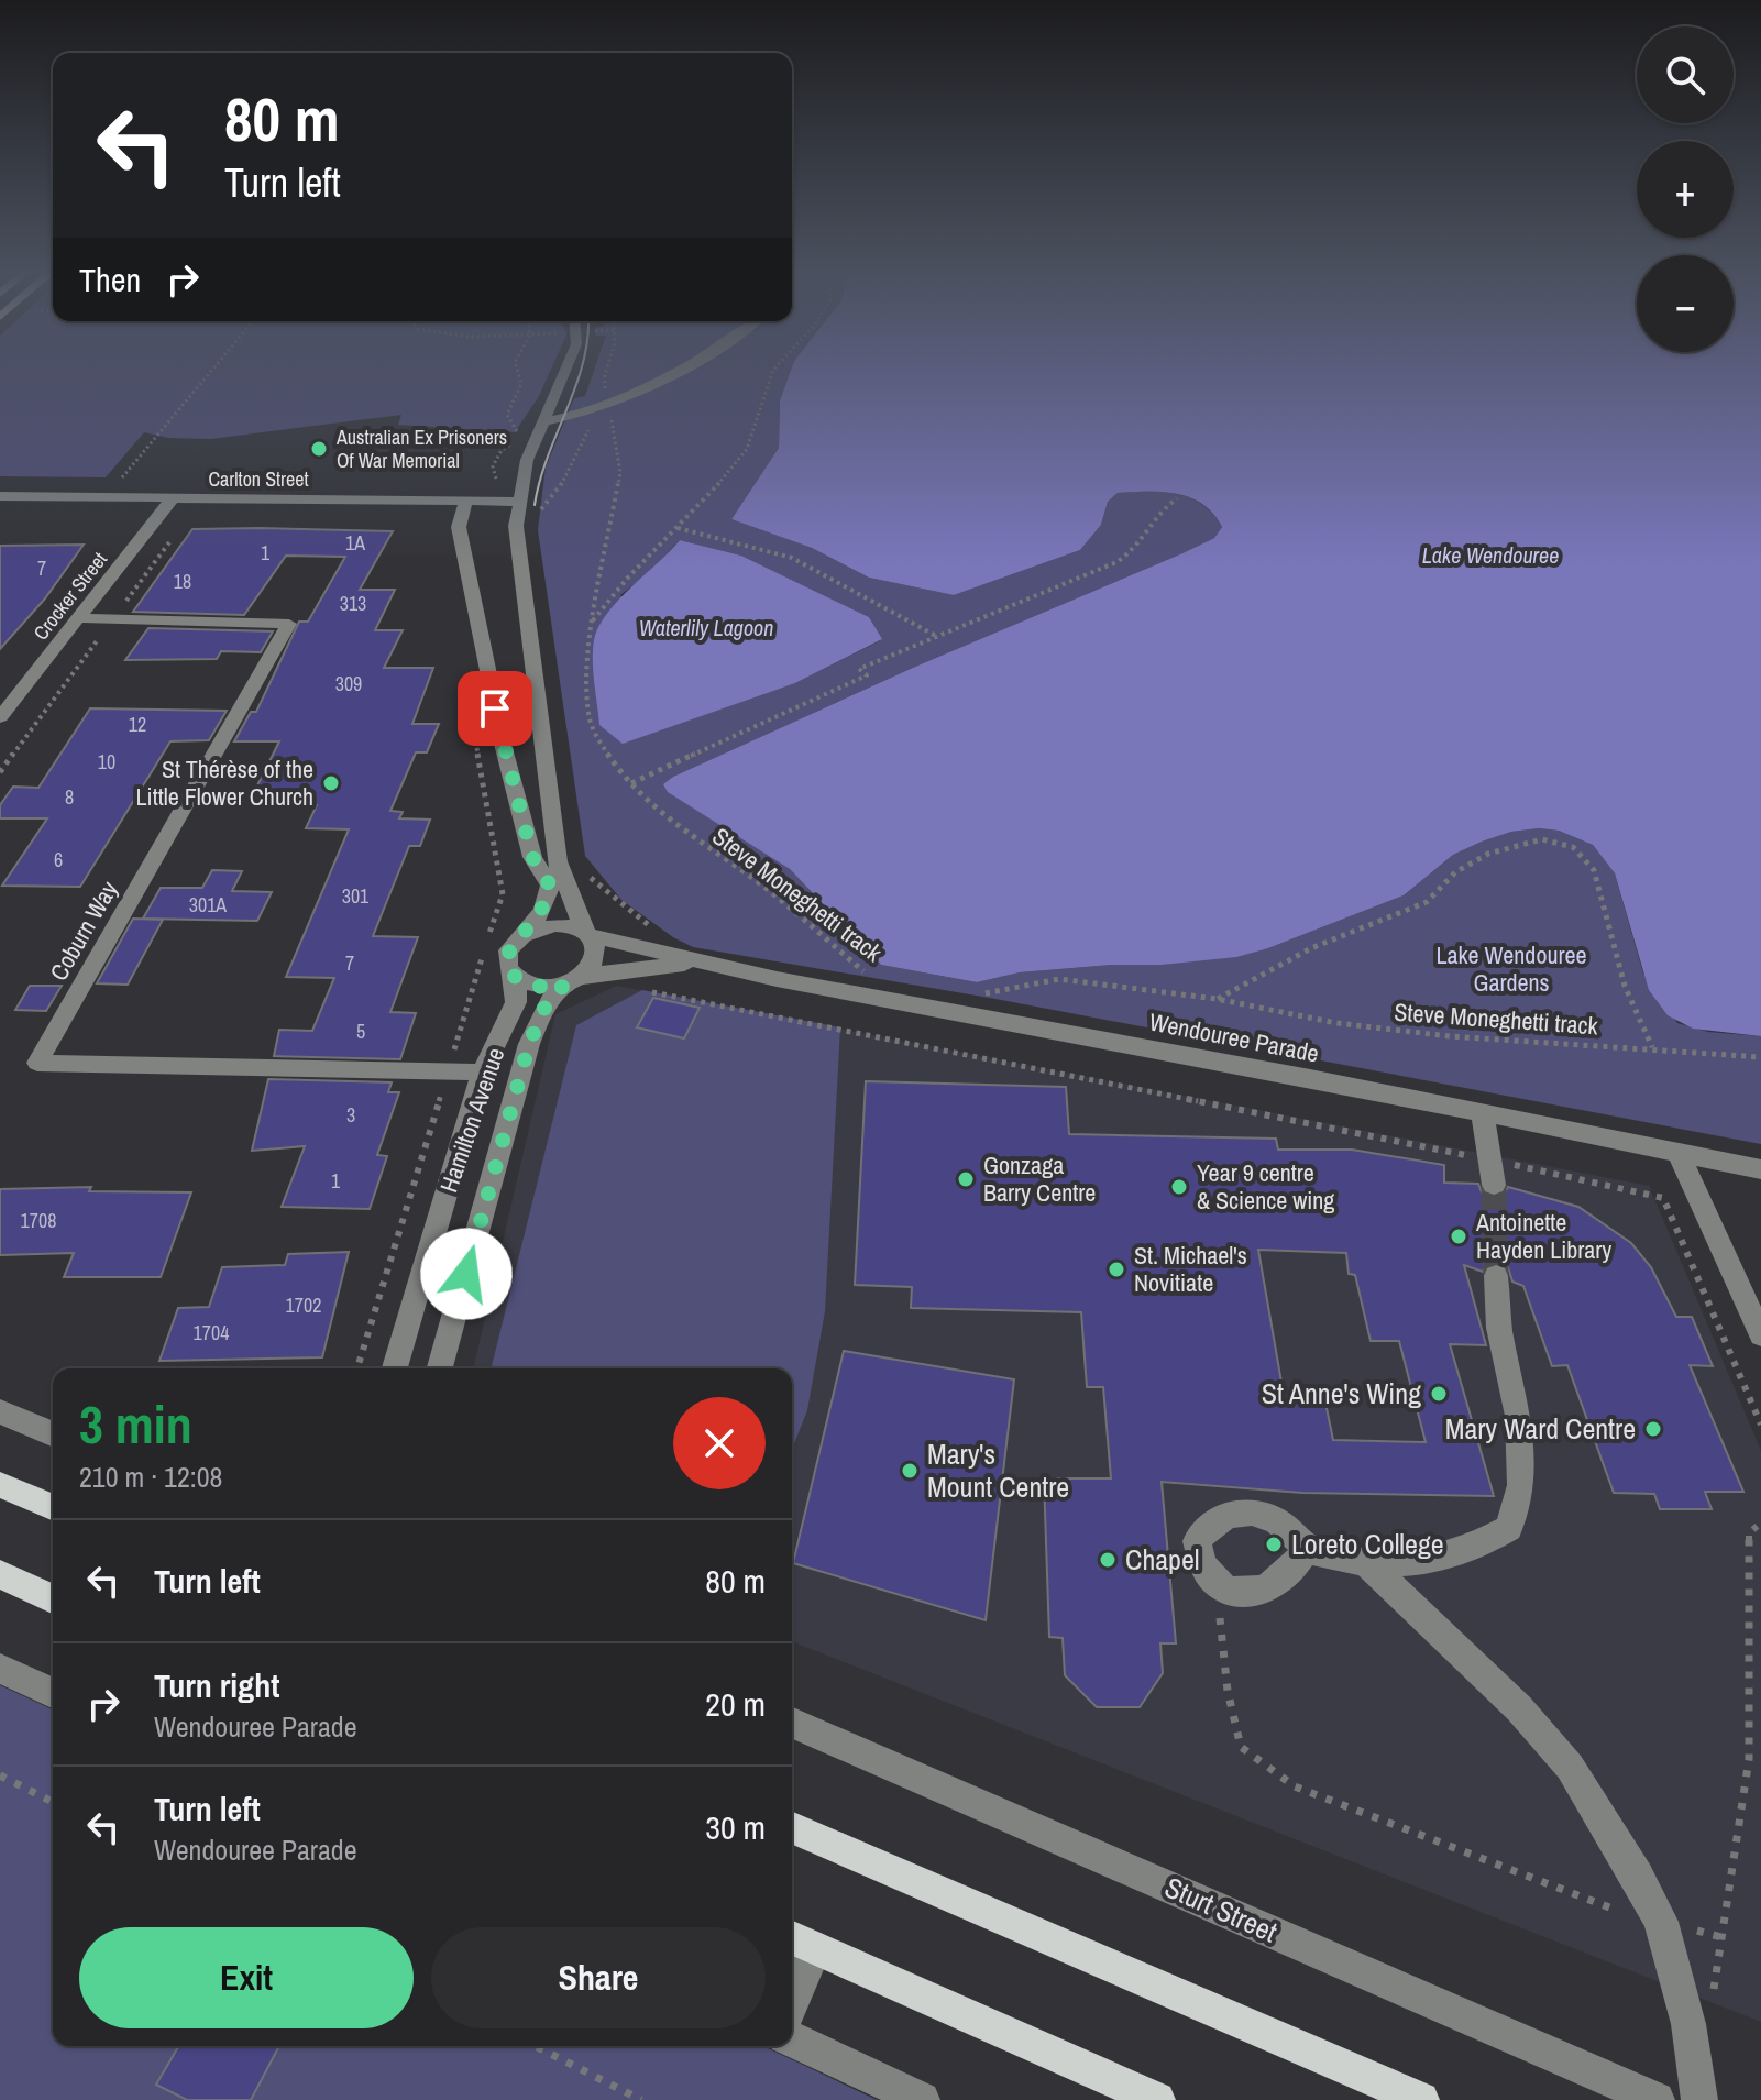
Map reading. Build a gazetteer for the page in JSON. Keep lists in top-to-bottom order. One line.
{"streets":{"street":["Carlton Street","Crocker Street","Coburn Way","Wendouree Parade","Hamilton Avenue","Sturt Street"],"path":["Steve Moneghetti track"]},"crossings":[["Carlton Street","Crocker Street"],["Crocker Street","Coburn Way"],["Coburn Way","Hamilton Avenue"],["Wendouree Parade","Hamilton Avenue"]],"water":["Lake Wendouree","Waterlily Lagoon"],"parks":["Lake Wendouree Gardens"],"places":["Australian Ex Prisoners Of War Memorial","St Thérèse of the Little Flower Church","Gonzaga Barry Centre","Year 9 centre & Science wing","Antoinette Hayden Library","St. Michael's Novitiate","St Anne's Wing","Mary Ward Centre","Mary's Mount Centre","Loreto College","Chapel"],"house_numbers":["1A","1","7","18","313","309","12","10","8","6","301","301A","7","5","3","1","1708","1702","1704"],"page":{"map_buttons":["+","−"],"turn":["80 m","Turn left"],"then":"Then","heading":["3 min","210 m · 12:08"],"list":[{"name":"Turn left","value":"80 m"},{"name":"Turn right","note":"Wendouree Parade","value":"20 m"},{"name":"Turn left","note":"Wendouree Parade","value":"30 m"}],"buttons":["Exit","Share"]}}
